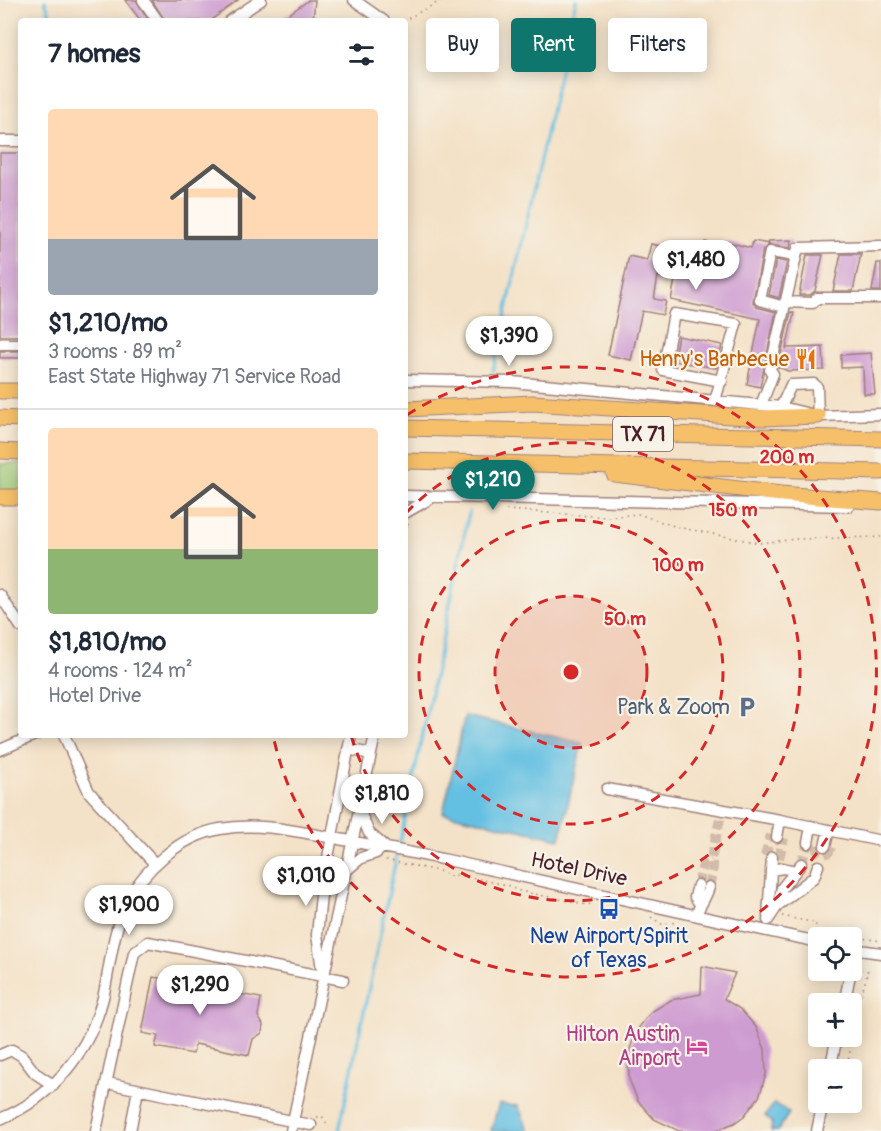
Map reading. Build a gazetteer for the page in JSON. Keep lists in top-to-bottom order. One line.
{"streets":{"highway":["TX 71"],"street":["Hotel Drive"]},"places":{"restaurant":["Henry's Barbecue"],"parking":["Park & Zoom"],"bus stop":["New Airport/Spirit of Texas"],"hotel":["Hilton Austin Airport"]},"page":{"chip":["Buy","Rent","Filters"],"heading":"7 homes","list":[{"name":"$1,210/mo","note":"3 rooms · 89 m² · East State Highway 71 Service Road"},{"name":"$1,810/mo","note":"4 rooms · 124 m² · Hotel Drive"}],"price":["$1,480","$1,390","$1,210","$1,810","$1,010","$1,900","$1,290"],"map_buttons":["+","−"]},"rings":["200 m","150 m","100 m","50 m"]}
